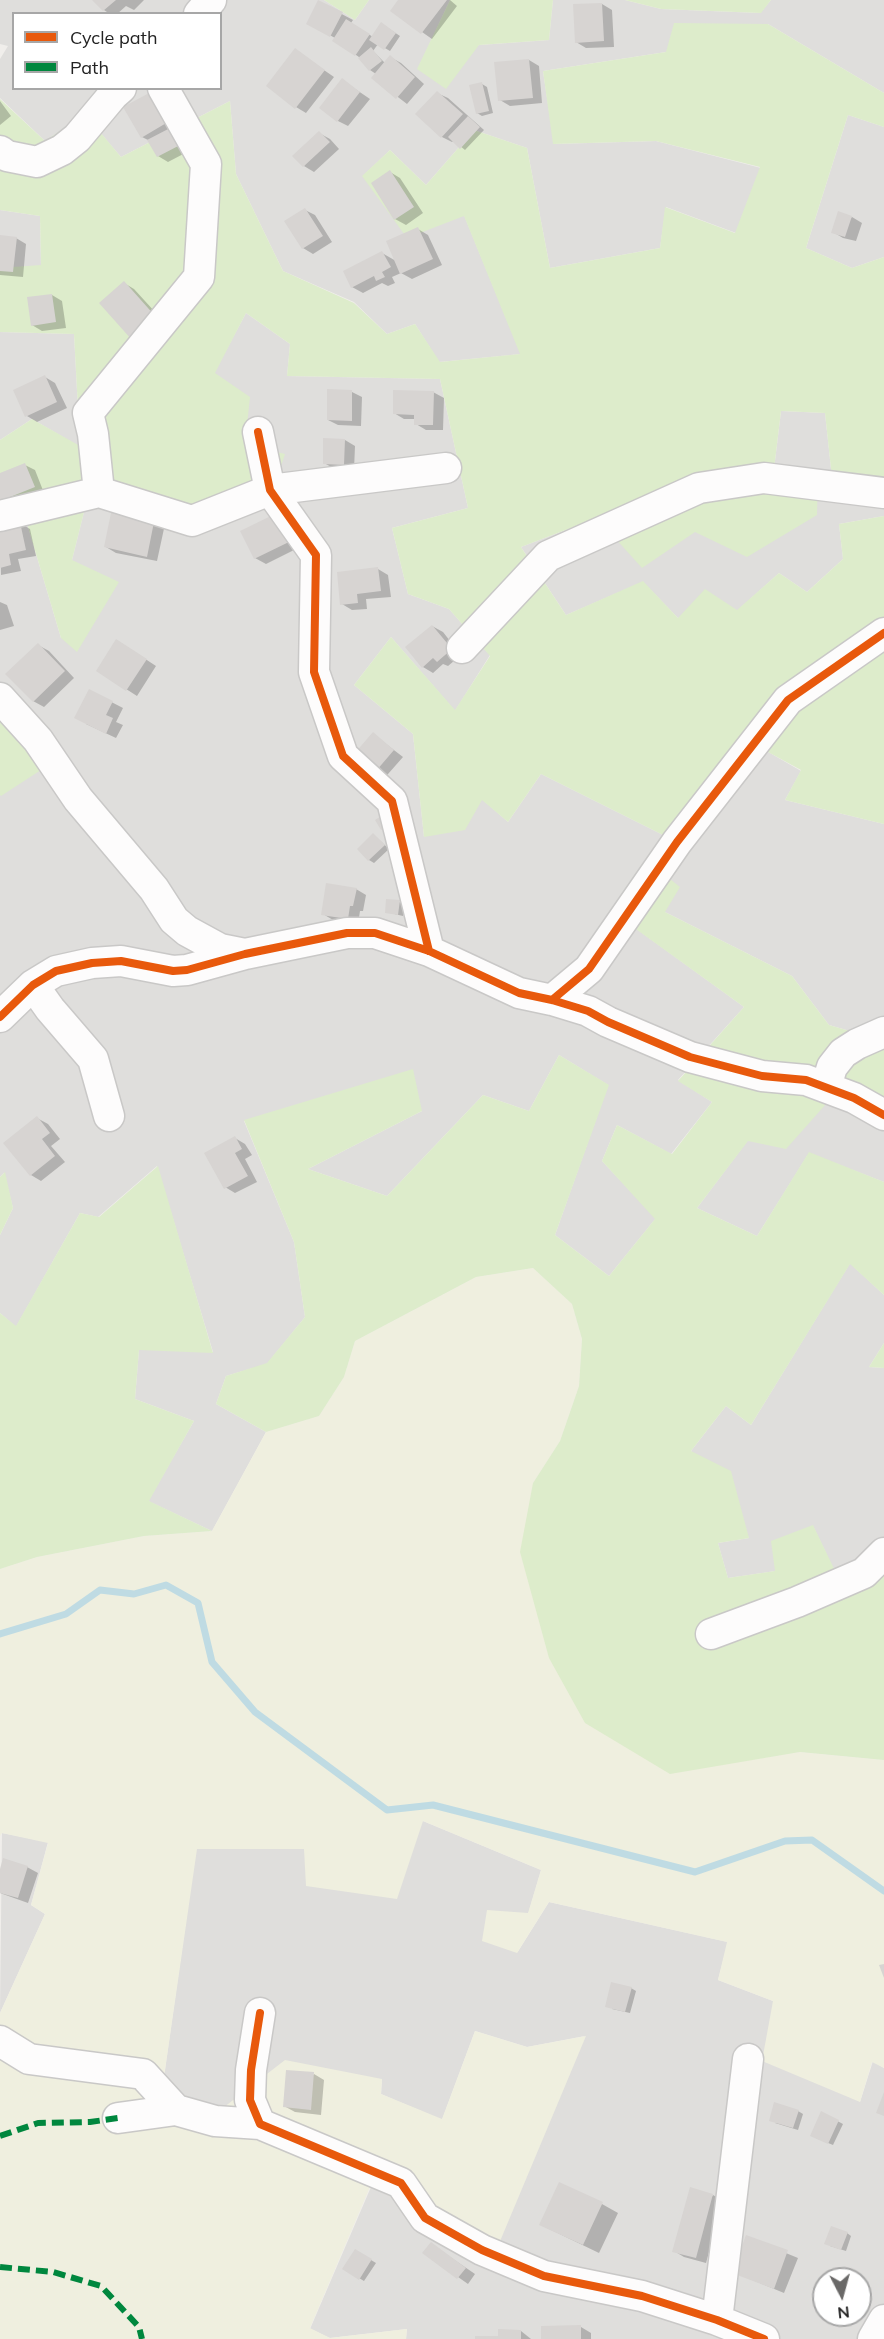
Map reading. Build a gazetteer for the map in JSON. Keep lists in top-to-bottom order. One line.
{"legend":["Cycle path","Path"],"north":"bottom"}
